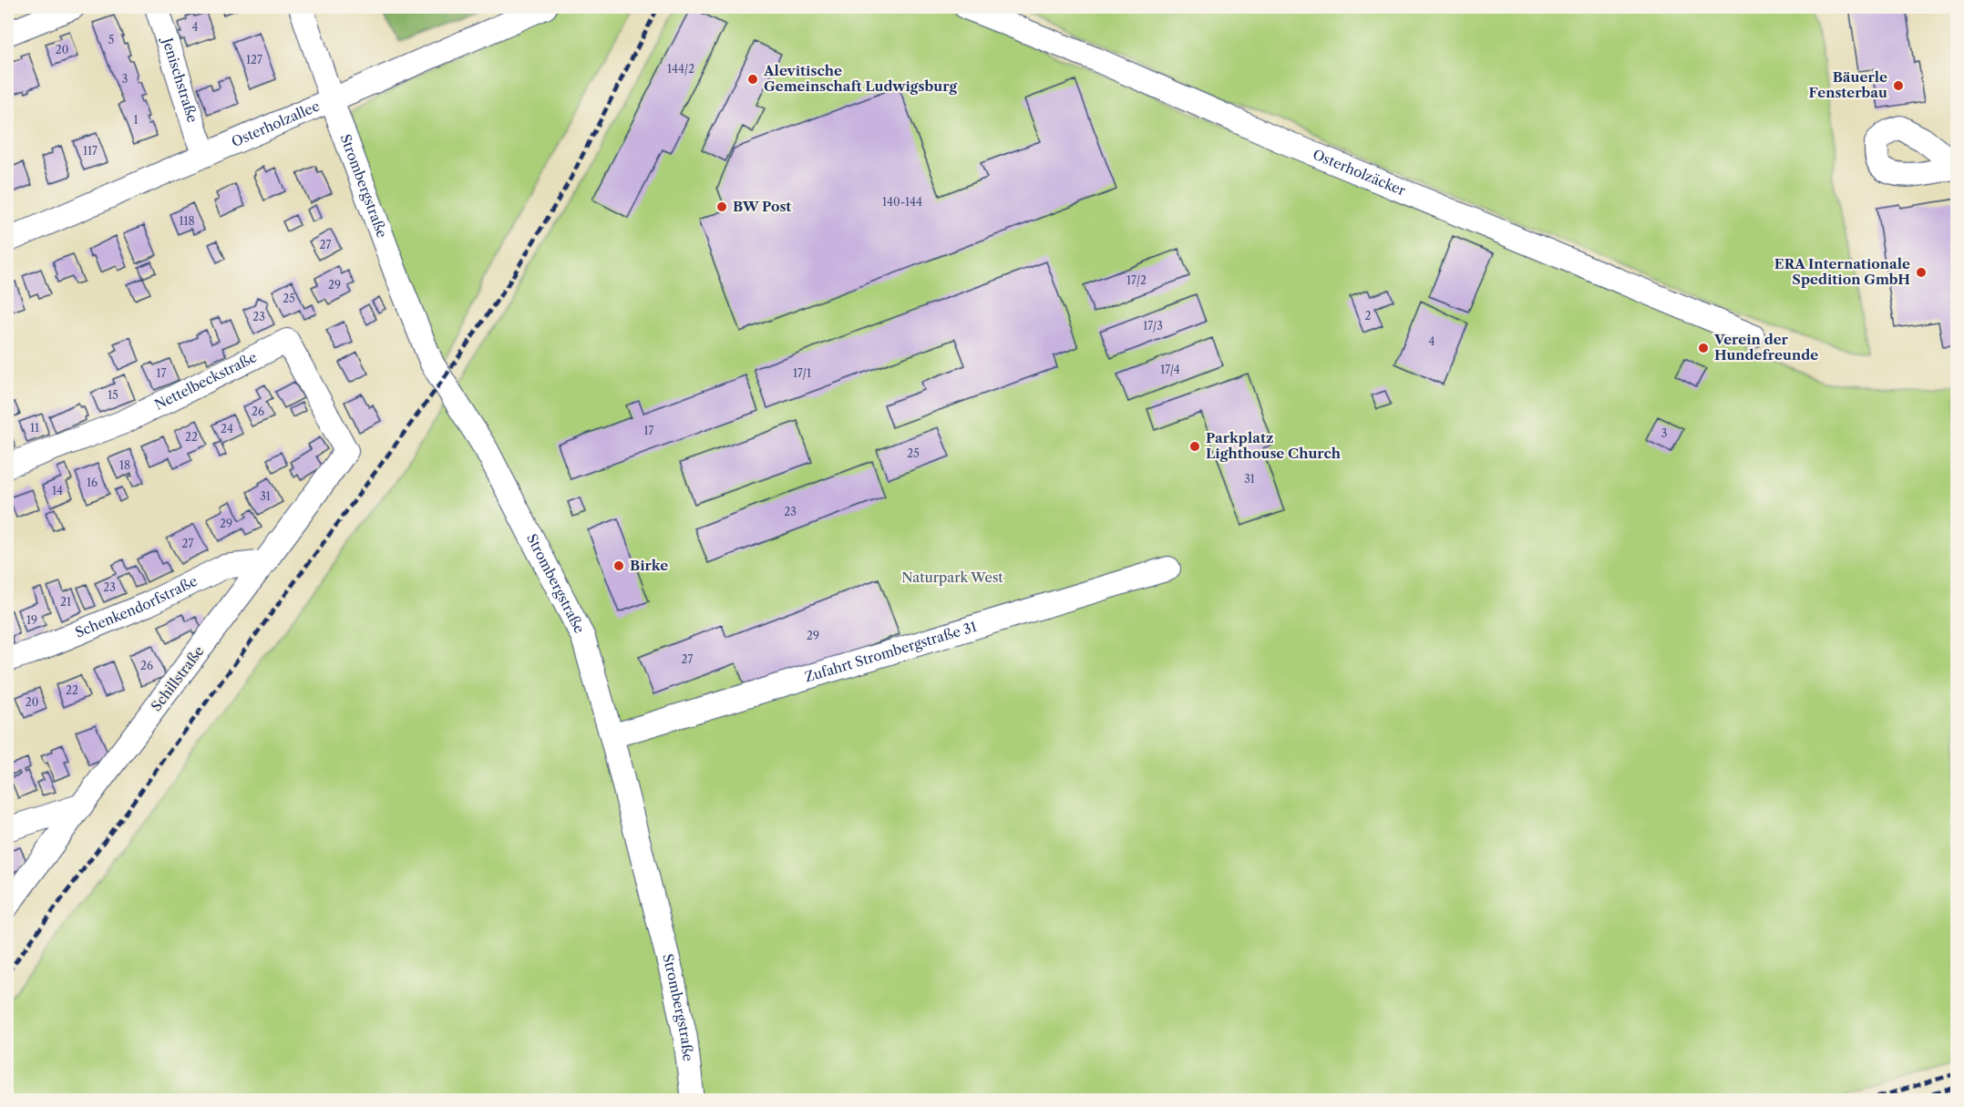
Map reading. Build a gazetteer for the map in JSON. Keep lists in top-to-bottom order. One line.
{"streets":{"street":["Jenischstraße","Osterholzallee","Osterholzäcker","Strombergstraße","Nettelbeckstraße","Schenkendorfstraße","Zufahrt Strombergstraße 31","Schillstraße"]},"crossings":[["Jenischstraße","Osterholzallee"],["Osterholzallee","Strombergstraße"],["Strombergstraße","Zufahrt Strombergstraße 31"],["Nettelbeckstraße","Schillstraße"],["Schenkendorfstraße","Schillstraße"]],"parks":["Naturpark West"],"places":["Alevitische Gemeinschaft Ludwigsburg","Bäuerle Fensterbau","BW Post","ERA Internationale Spedition GmbH","Verein der Hundefreunde","Parkplatz Lighthouse Church","Birke"],"house_numbers":["4","5","20","127","144/2","3","1","117","140-144","118","27","17/2","29","25","2","23","17/3","4","17/4","17","17/1","15","26","11","24","17","3","22","25","18","31","16","14","31","23","29","27","23","21","19","29","27","26","22","20"]}
